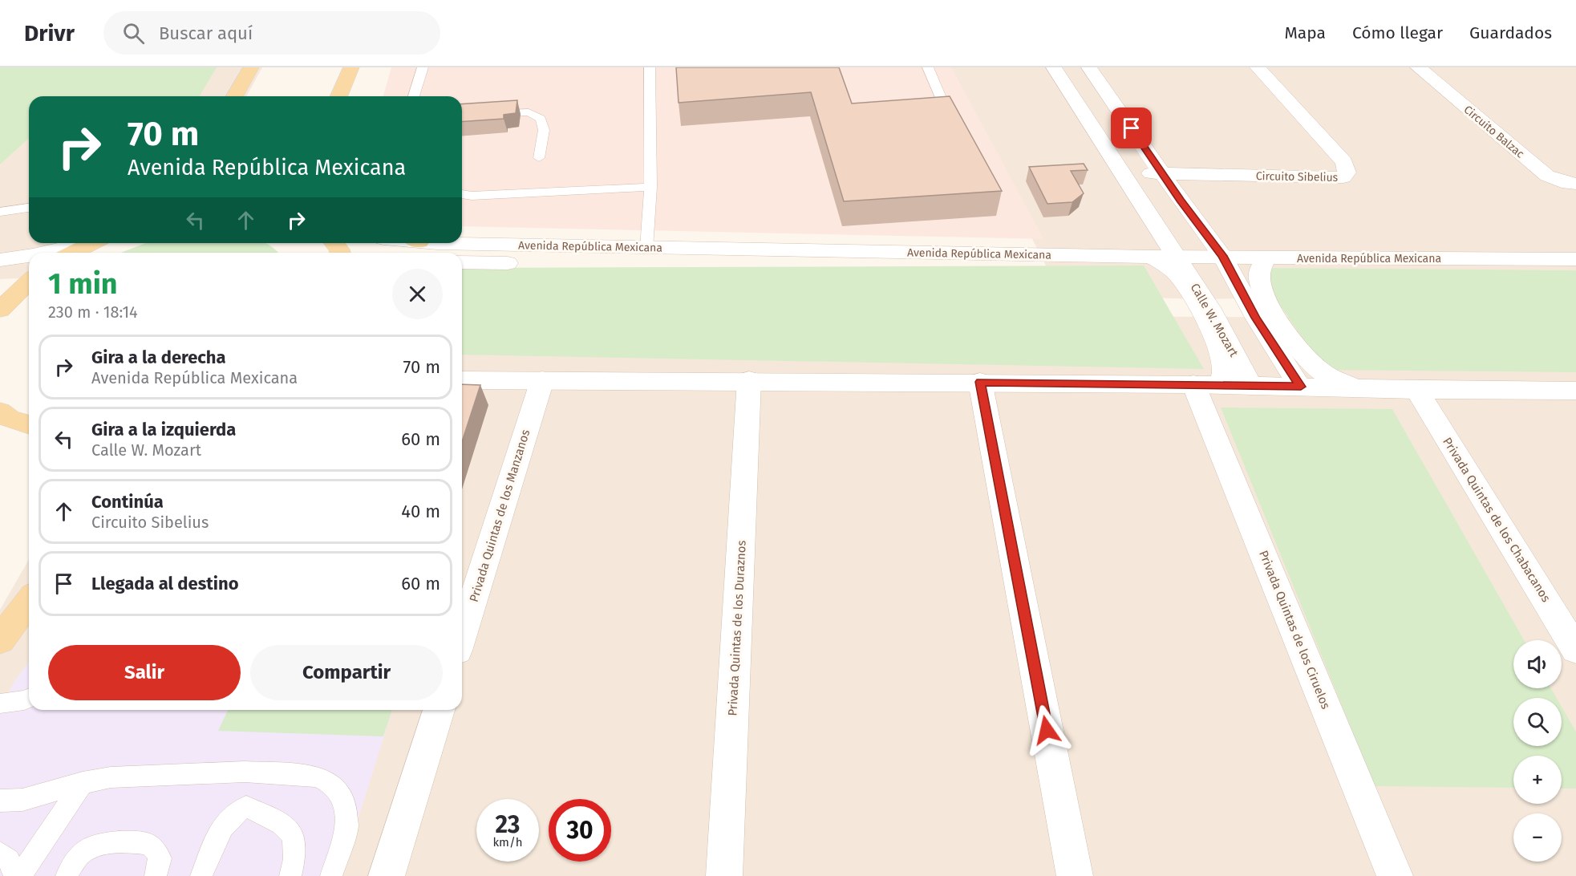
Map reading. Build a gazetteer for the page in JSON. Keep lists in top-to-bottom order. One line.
{"streets":{"street":["Circuito Balzac","Circuito Sibelius","Avenida República Mexicana","Calle W. Mozart","Privada Quintas de los Manzanos","Privada Quintas de los Chabacanos","Privada Quintas de los Duraznos","Privada Quintas de los Ciruelos"]},"crossings":[["Avenida República Mexicana","Calle W. Mozart"]],"page":{"header":"Drivr","search":"Buscar aquí","nav":["Mapa","Cómo llegar","Guardados"],"turn":["70 m","Avenida República Mexicana"],"heading":["1 min","230 m · 18:14"],"list":[{"name":"Gira a la derecha","note":"Avenida República Mexicana","value":"70 m"},{"name":"Gira a la izquierda","note":"Calle W. Mozart","value":"60 m"},{"name":"Continúa","note":"Circuito Sibelius","value":"40 m"},{"name":"Llegada al destino","value":"60 m"}],"buttons":["Salir","Compartir"],"map_buttons":["+","−"],"speed":"23 km/h","limit":"30"}}
